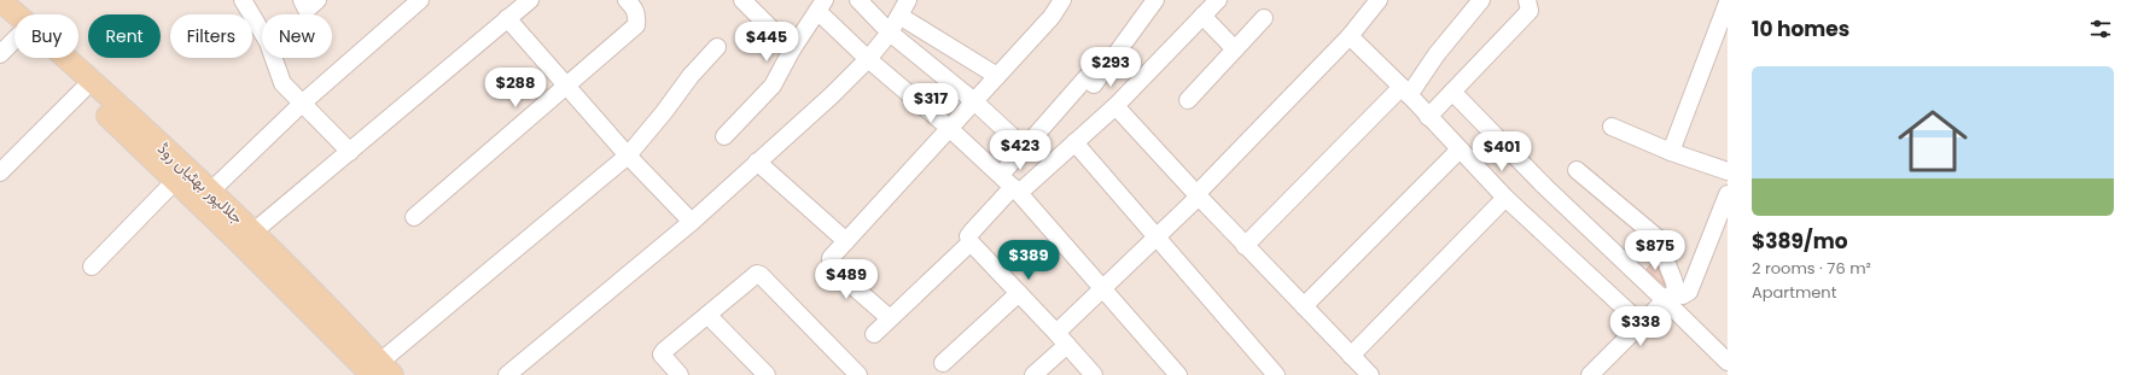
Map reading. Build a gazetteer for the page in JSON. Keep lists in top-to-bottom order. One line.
{"streets":{"main road":["جلالپور بھٹیاں روڈ"]},"page":{"heading":"10 homes","chip":["Buy","Rent","Filters","New"],"price":["$445","$293","$288","$317","$423","$401","$875","$389","$489","$338"],"list":[{"name":"$389/mo","note":"2 rooms · 76 m² · Apartment"}]}}
